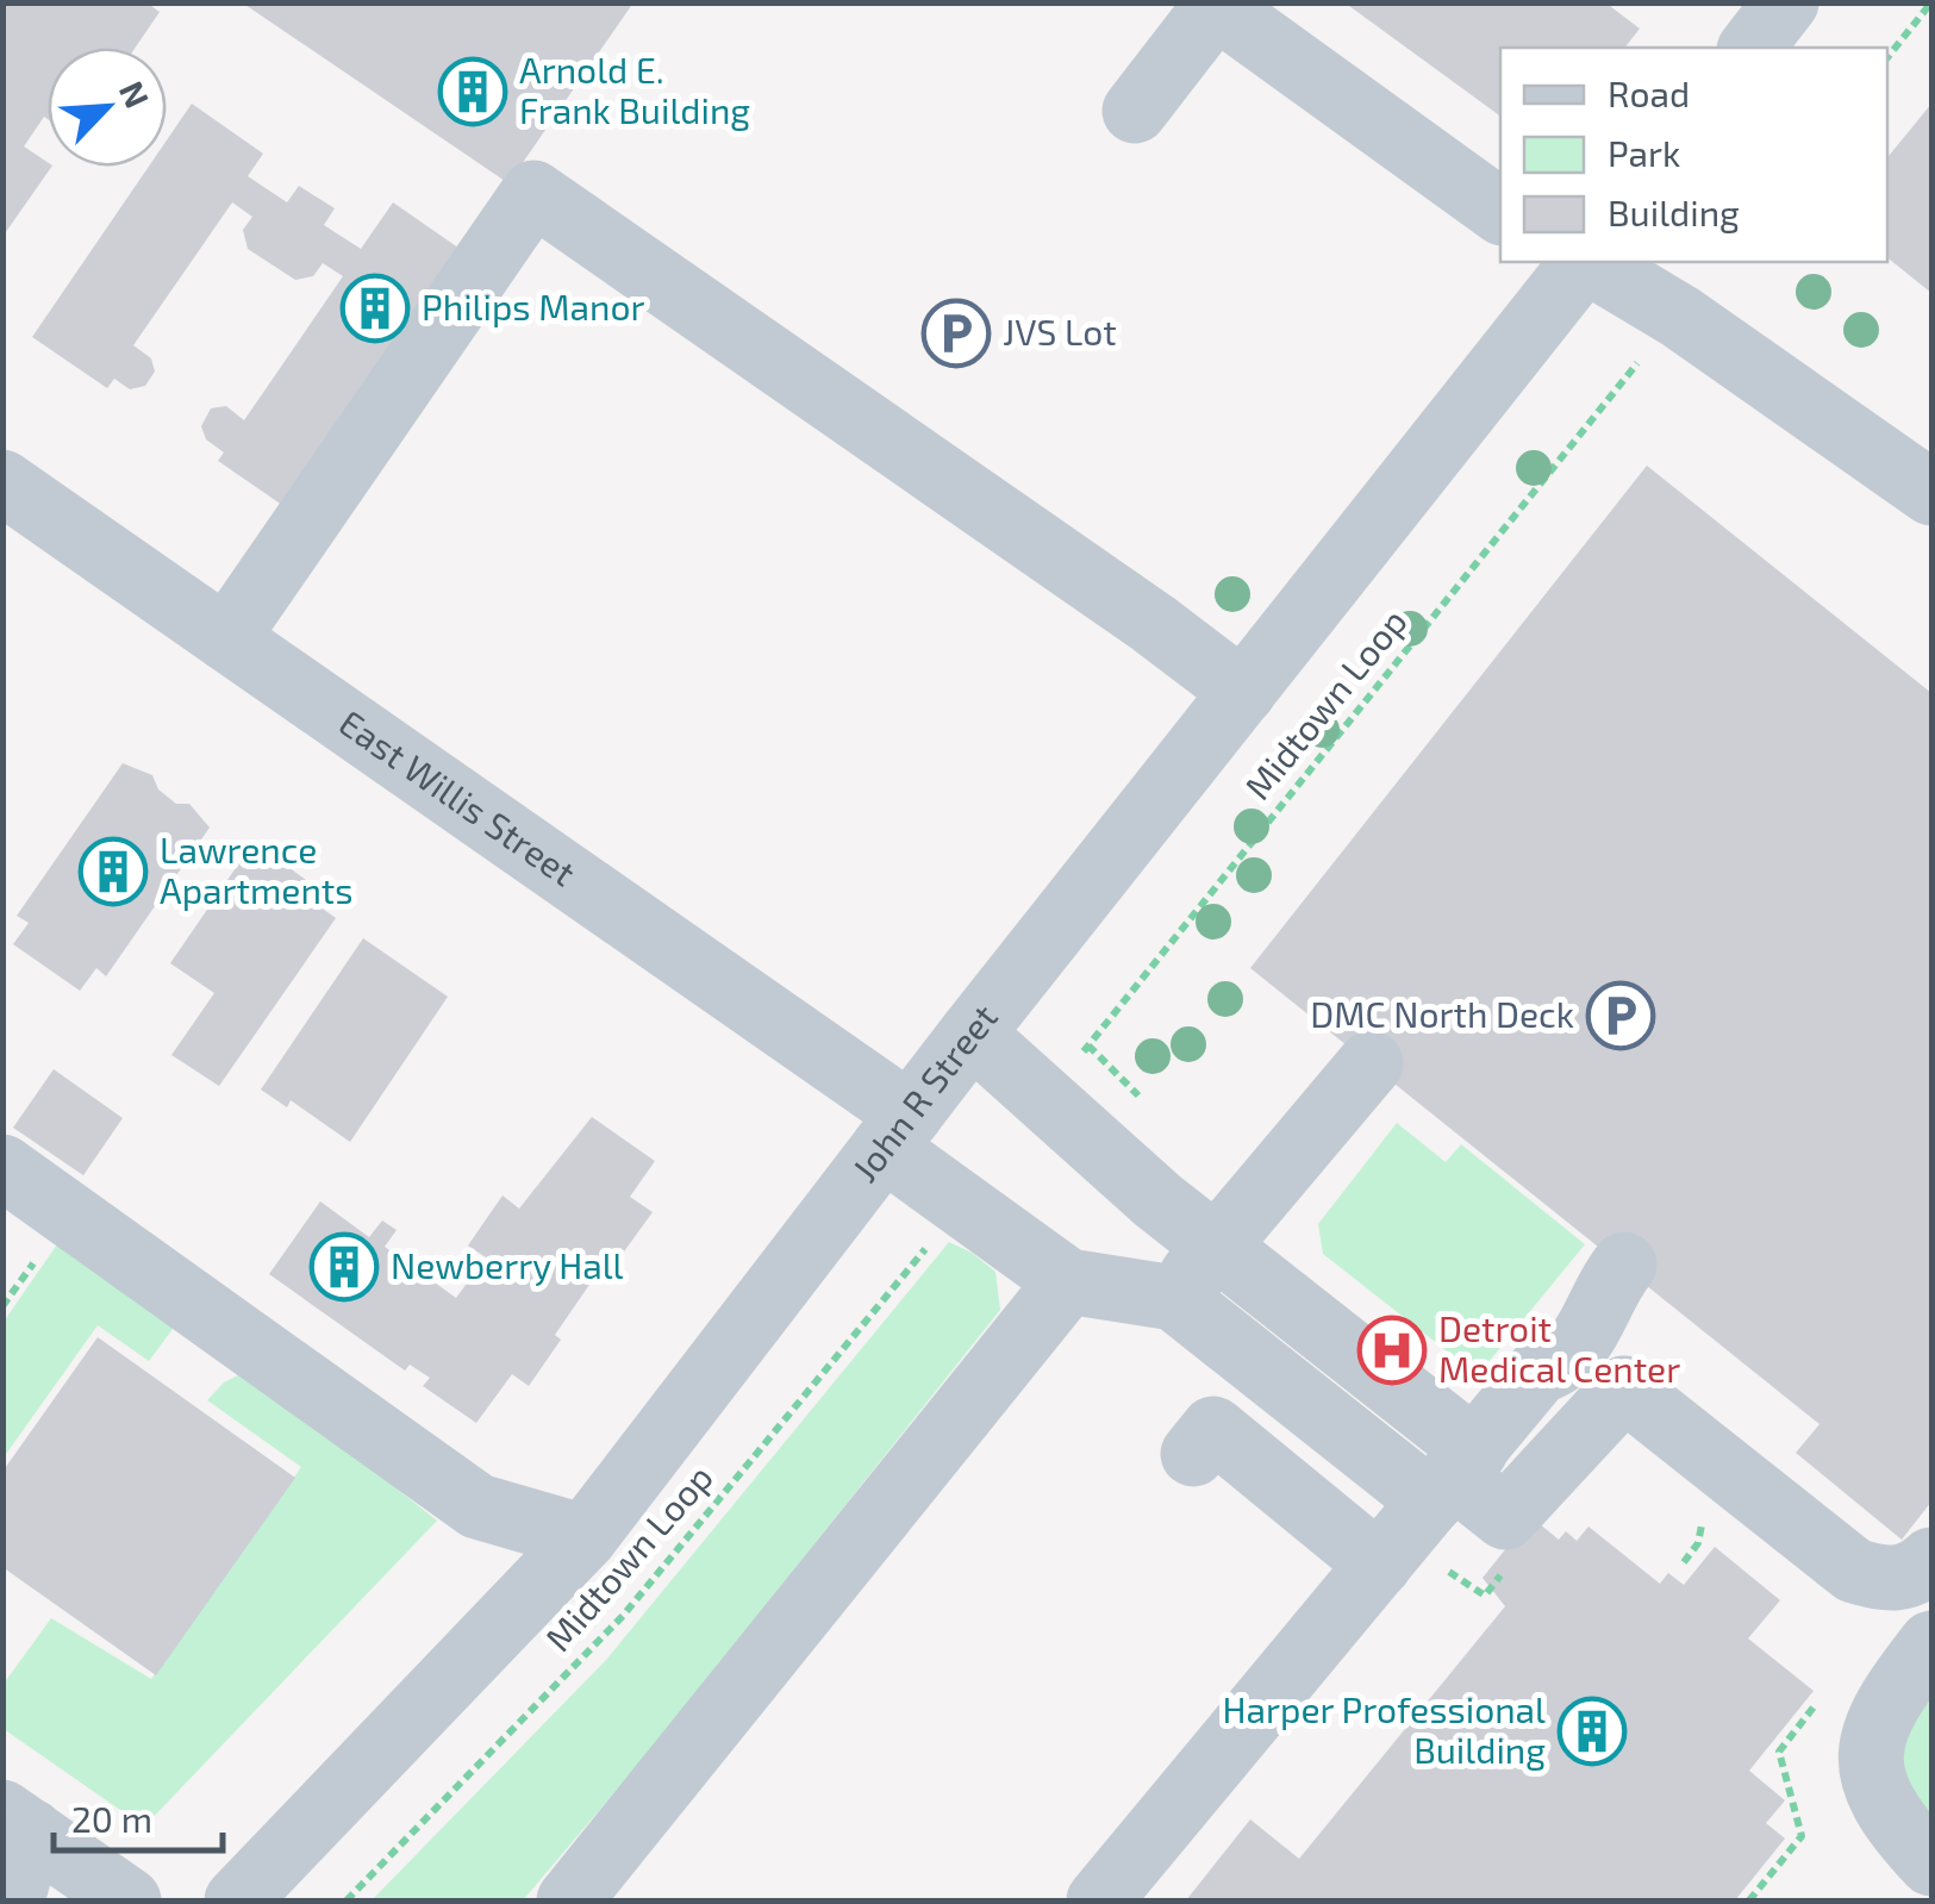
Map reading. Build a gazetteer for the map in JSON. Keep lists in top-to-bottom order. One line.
{"streets":{"street":["East Willis Street","John R Street"],"path":["Midtown Loop"]},"crossings":[["East Willis Street","John R Street"]],"places":{"building":["Arnold E. Frank Building","Philips Manor","Lawrence Apartments","Newberry Hall","Harper Professional Building"],"parking":["JVS Lot","DMC North Deck"],"hospital":["Detroit Medical Center"]},"legend":["Road","Park","Building"],"scale_bar":"20 m","north":"top right"}
